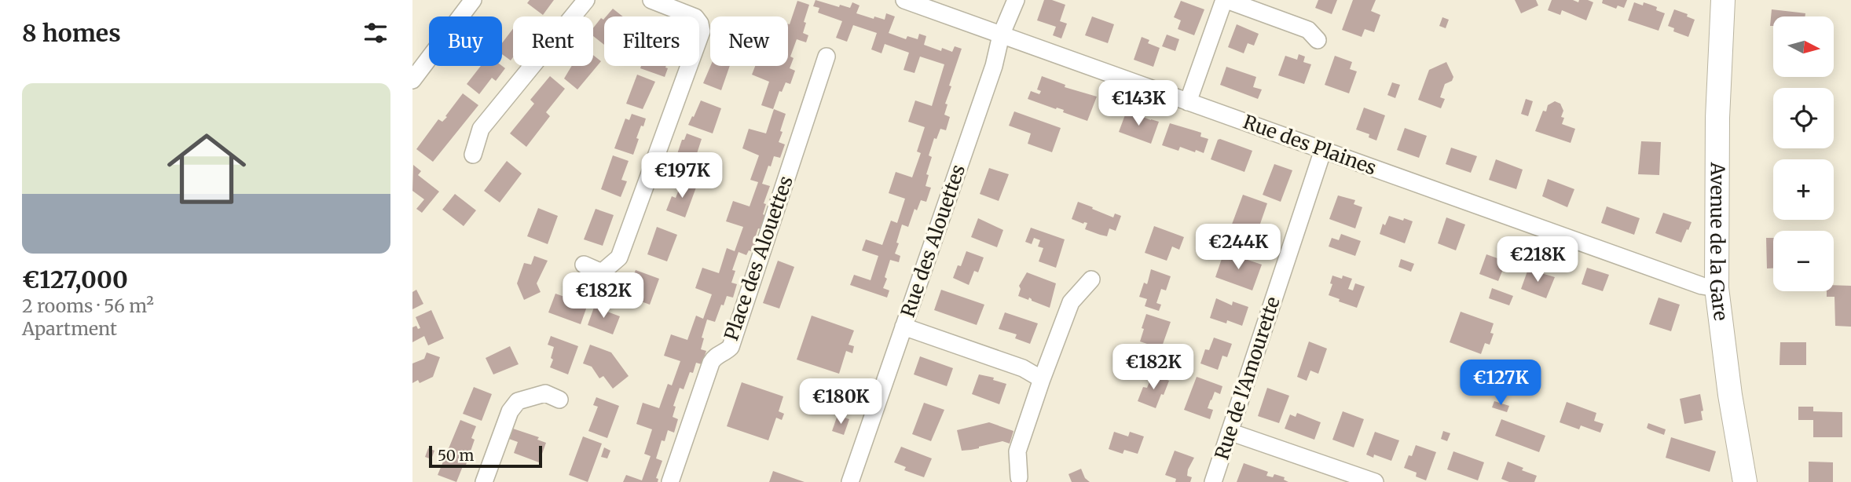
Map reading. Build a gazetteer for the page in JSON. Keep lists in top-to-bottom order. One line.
{"streets":{"street":["Rue des Plaines","Rue des Alouettes","Avenue de la Gare","Place des Alouettes","Rue de l'Amourette"]},"crossings":[["Rue des Plaines","Rue des Alouettes"],["Rue des Plaines","Avenue de la Gare"],["Rue des Plaines","Rue de l'Amourette"]],"scale_bar":"50 m","north":"right","page":{"heading":"8 homes","map_buttons":["+","−"],"chip":["Buy","Rent","Filters","New"],"list":[{"name":"€127,000","note":"2 rooms · 56 m² · Apartment"}],"price":["€143K","€197K","€244K","€218K","€182K","€182K","€127K","€180K"],"scale":"50 m"}}
